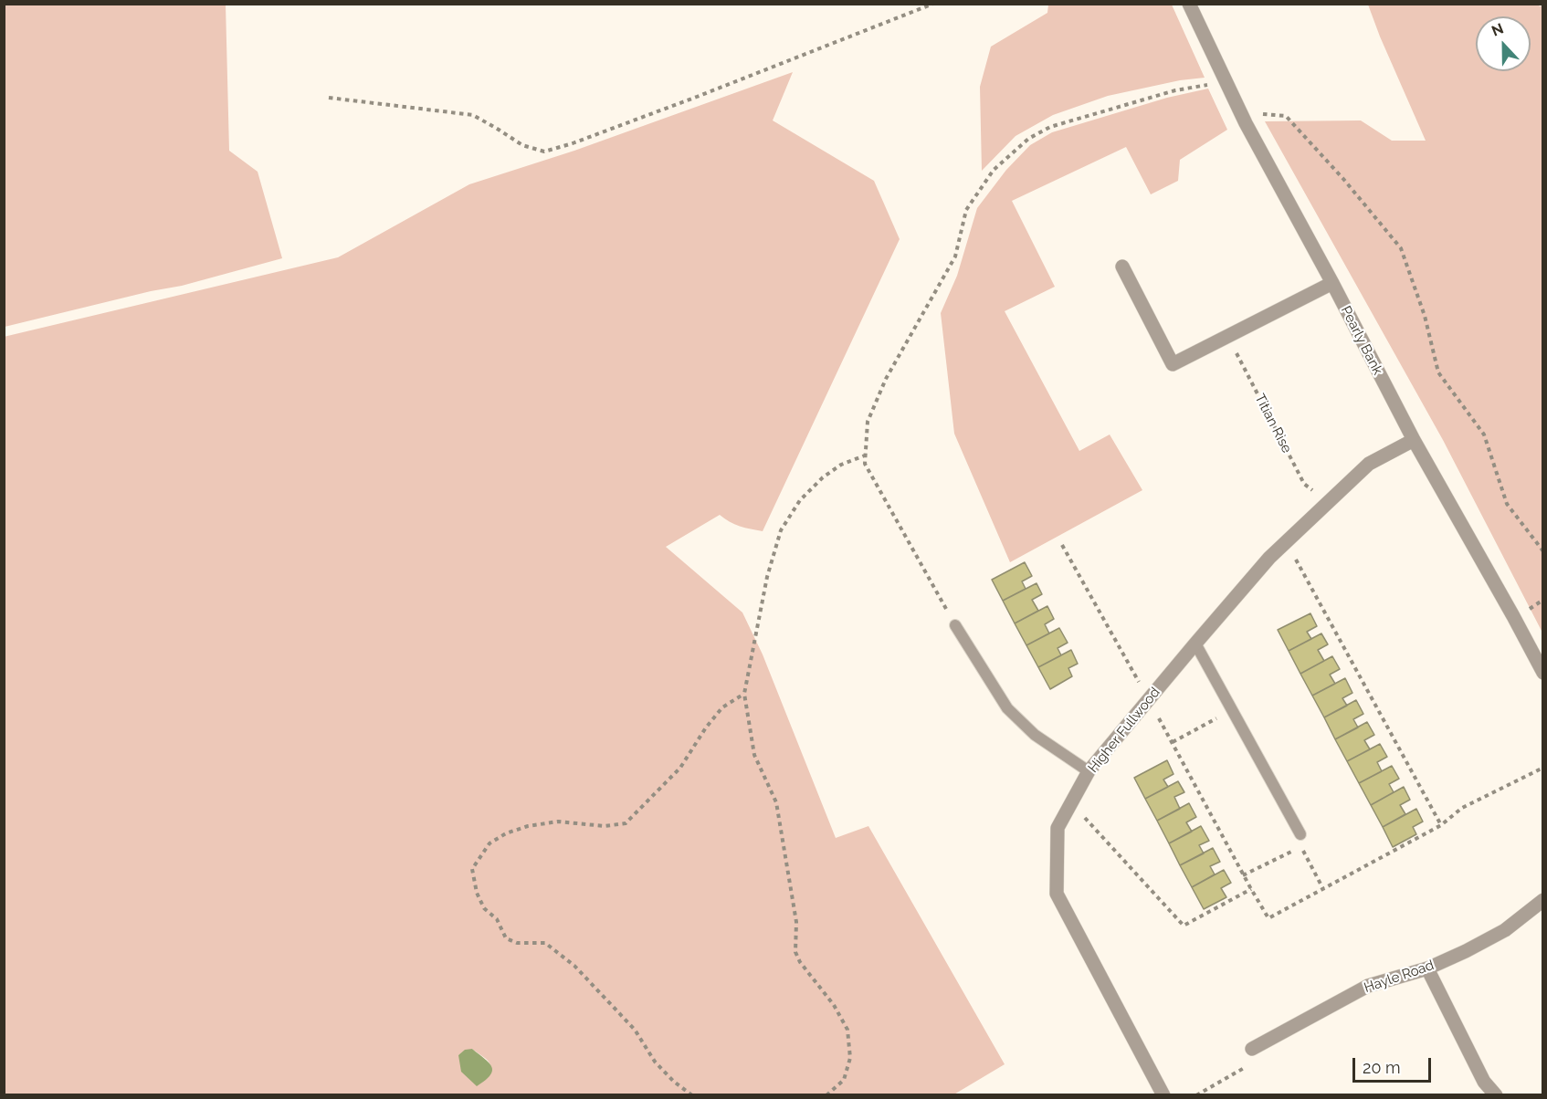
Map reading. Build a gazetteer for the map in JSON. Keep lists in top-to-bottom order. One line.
{"streets":{"street":["Pearly Bank","Higher Fullwood","Hayle Road"],"path":["Titian Rise"]},"crossings":[["Pearly Bank","Higher Fullwood"],["Titian Rise","Higher Fullwood"]],"scale_bar":"20 m","north":"top"}
